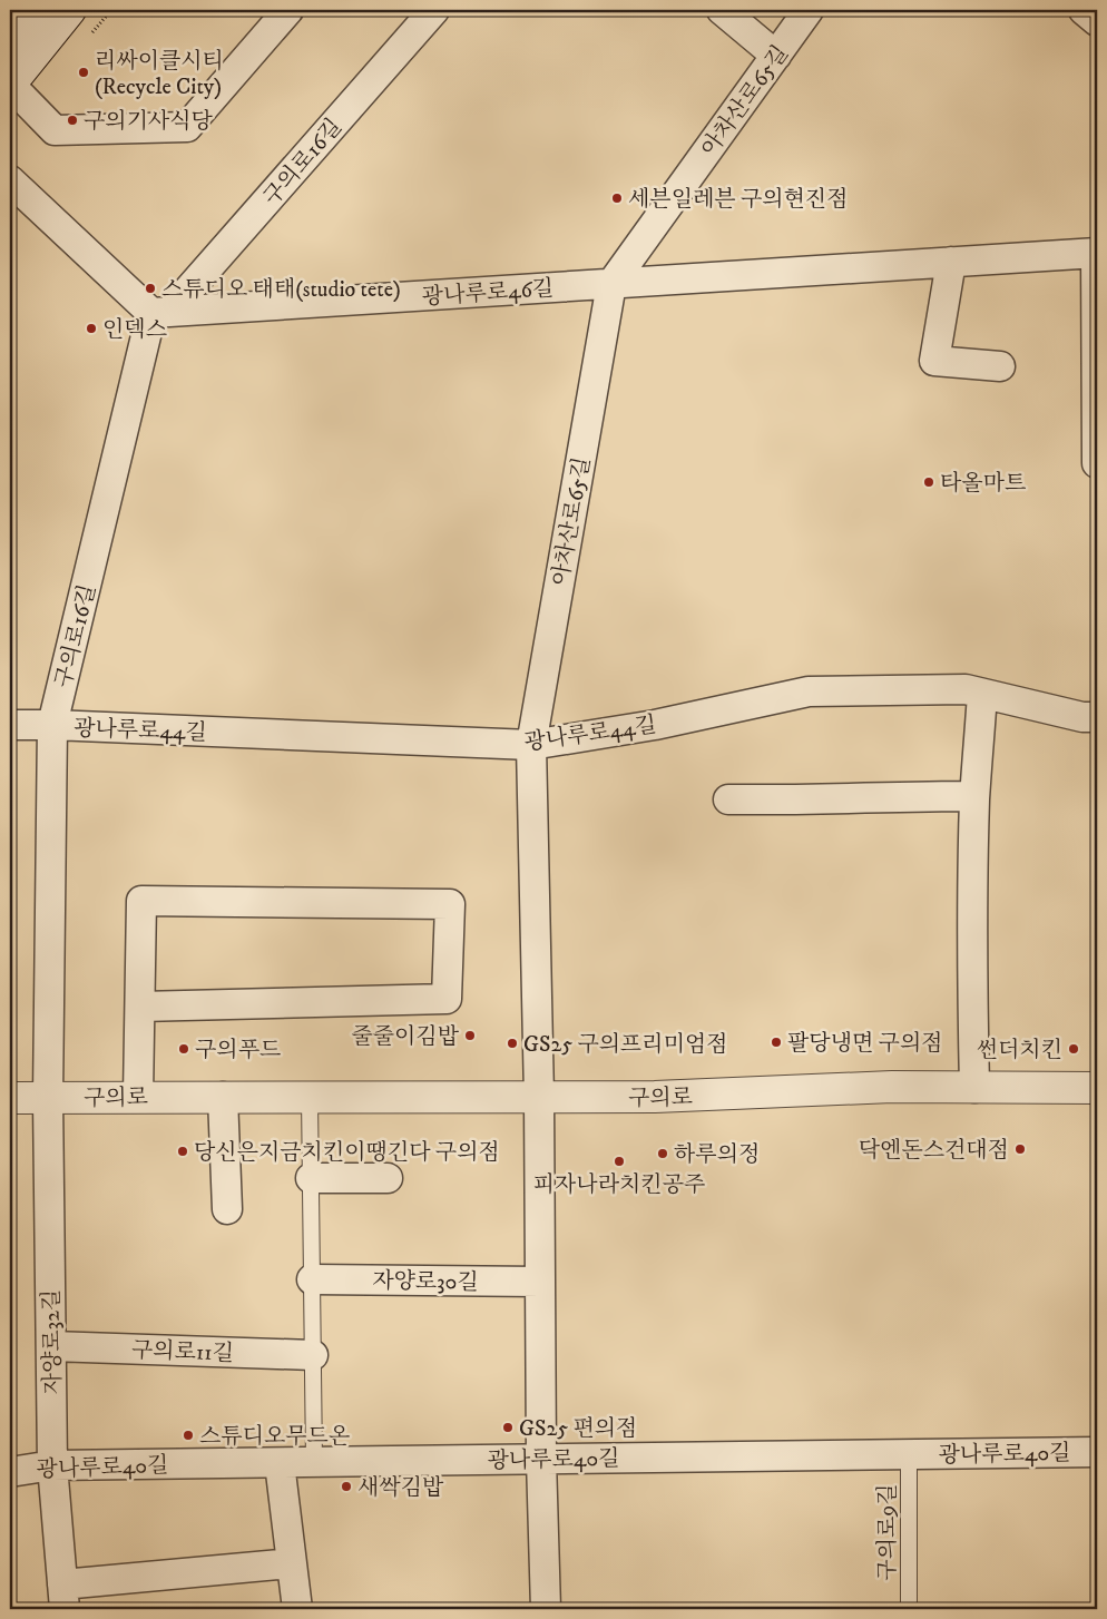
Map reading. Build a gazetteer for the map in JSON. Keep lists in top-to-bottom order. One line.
{"streets":{"street":["아차산로65길","구의로16길","광나루로46길","광나루로44길","구의로","자양로30길","자양로32길","구의로11길","광나루로40길"],"lane":["구의로9길"]},"crossings":[["아차산로65길","광나루로46길"],["아차산로65길","광나루로44길"],["아차산로65길","구의로"],["구의로16길","광나루로46길"],["구의로16길","광나루로44길"],["구의로16길","구의로"],["구의로16길","자양로32길"],["구의로","자양로32길"],["자양로32길","구의로11길"],["자양로32길","광나루로40길"],["광나루로40길","구의로9길"]],"places":["리싸이클시티 (Recycle City)","구의기사식당","세븐일레븐 구의현진점","스튜디오 태태(studio tete)","인덱스","타올마트","줄줄이김밥","팔당냉면 구의점","GS25 구의프리미엄점","구의푸드","썬더치킨","닥엔돈스건대점","당신은지금치킨이땡긴다 구의점","하루의정","피자나라치킨공주","GS25 편의점","스튜디오무드온","새싹김밥"]}
